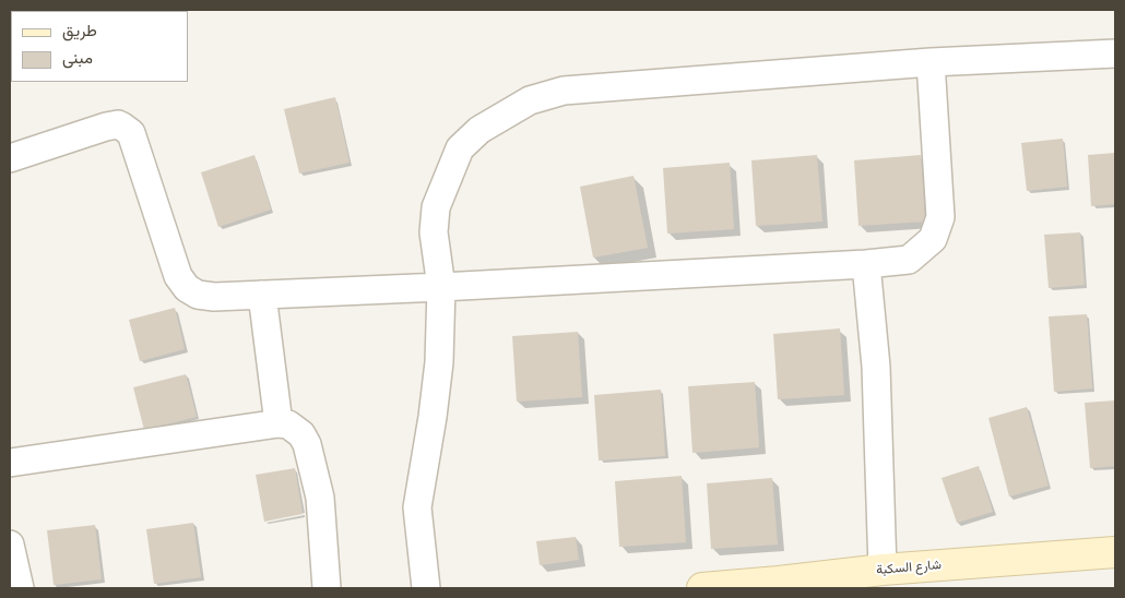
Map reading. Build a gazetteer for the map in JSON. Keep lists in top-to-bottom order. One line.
{"streets":{"main road":["شارع السكبة"]},"legend":["طريق","مبنى"]}
